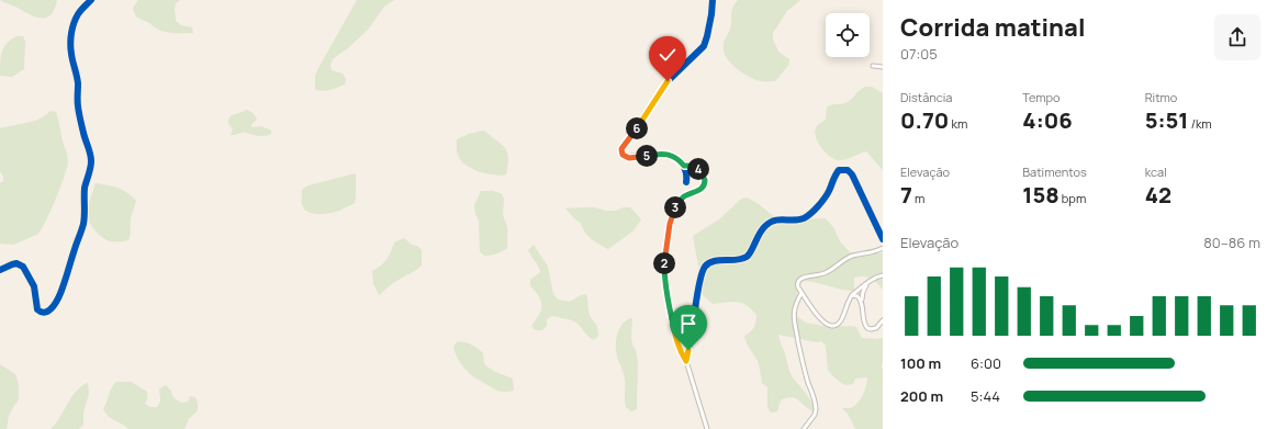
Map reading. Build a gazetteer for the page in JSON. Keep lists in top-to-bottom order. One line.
{"page":{"heading":["Corrida matinal","07:05"],"stats":[["Distância","0.70 km"],["Tempo","4:06"],["Ritmo","5:51 /km"],["Elevação","7 m"],["Batimentos","158 bpm"],["kcal","42"]],"pins":["6","5","4","3","2"],"chart":["Elevação","80–86 m"],"list":[{"name":"100 m","note":"6:00"},{"name":"200 m","note":"5:44"}]}}
